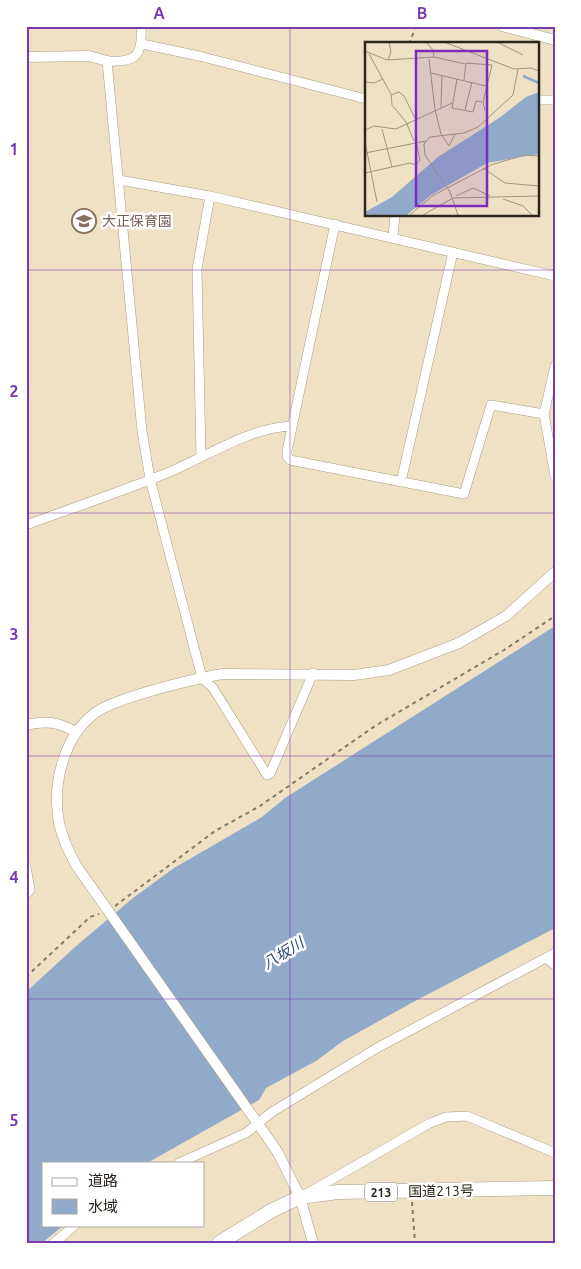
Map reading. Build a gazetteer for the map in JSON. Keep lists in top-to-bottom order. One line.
{"streets":{"highway":["国道213号","213"]},"water":["八坂川"],"places":{"school or university":["大正保育園"]},"legend":["道路","水域"],"grid":{"columns":["A","B"],"rows":["1","2","3","4","5"]}}
